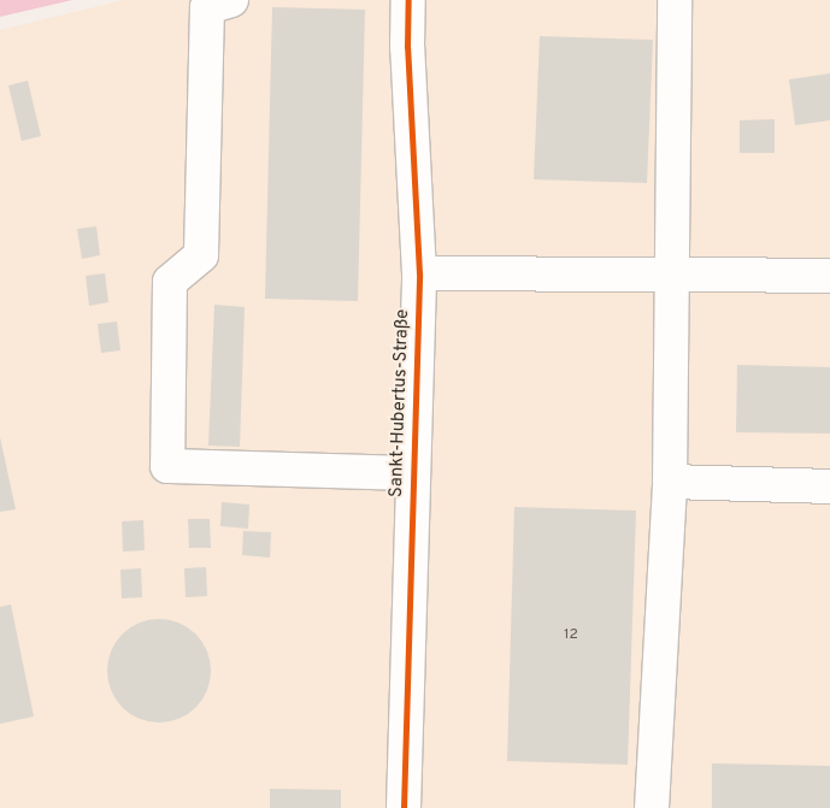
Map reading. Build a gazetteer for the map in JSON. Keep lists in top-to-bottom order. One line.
{"streets":{"street":["Sankt-Hubertus-Straße"]},"house_numbers":["12"]}
